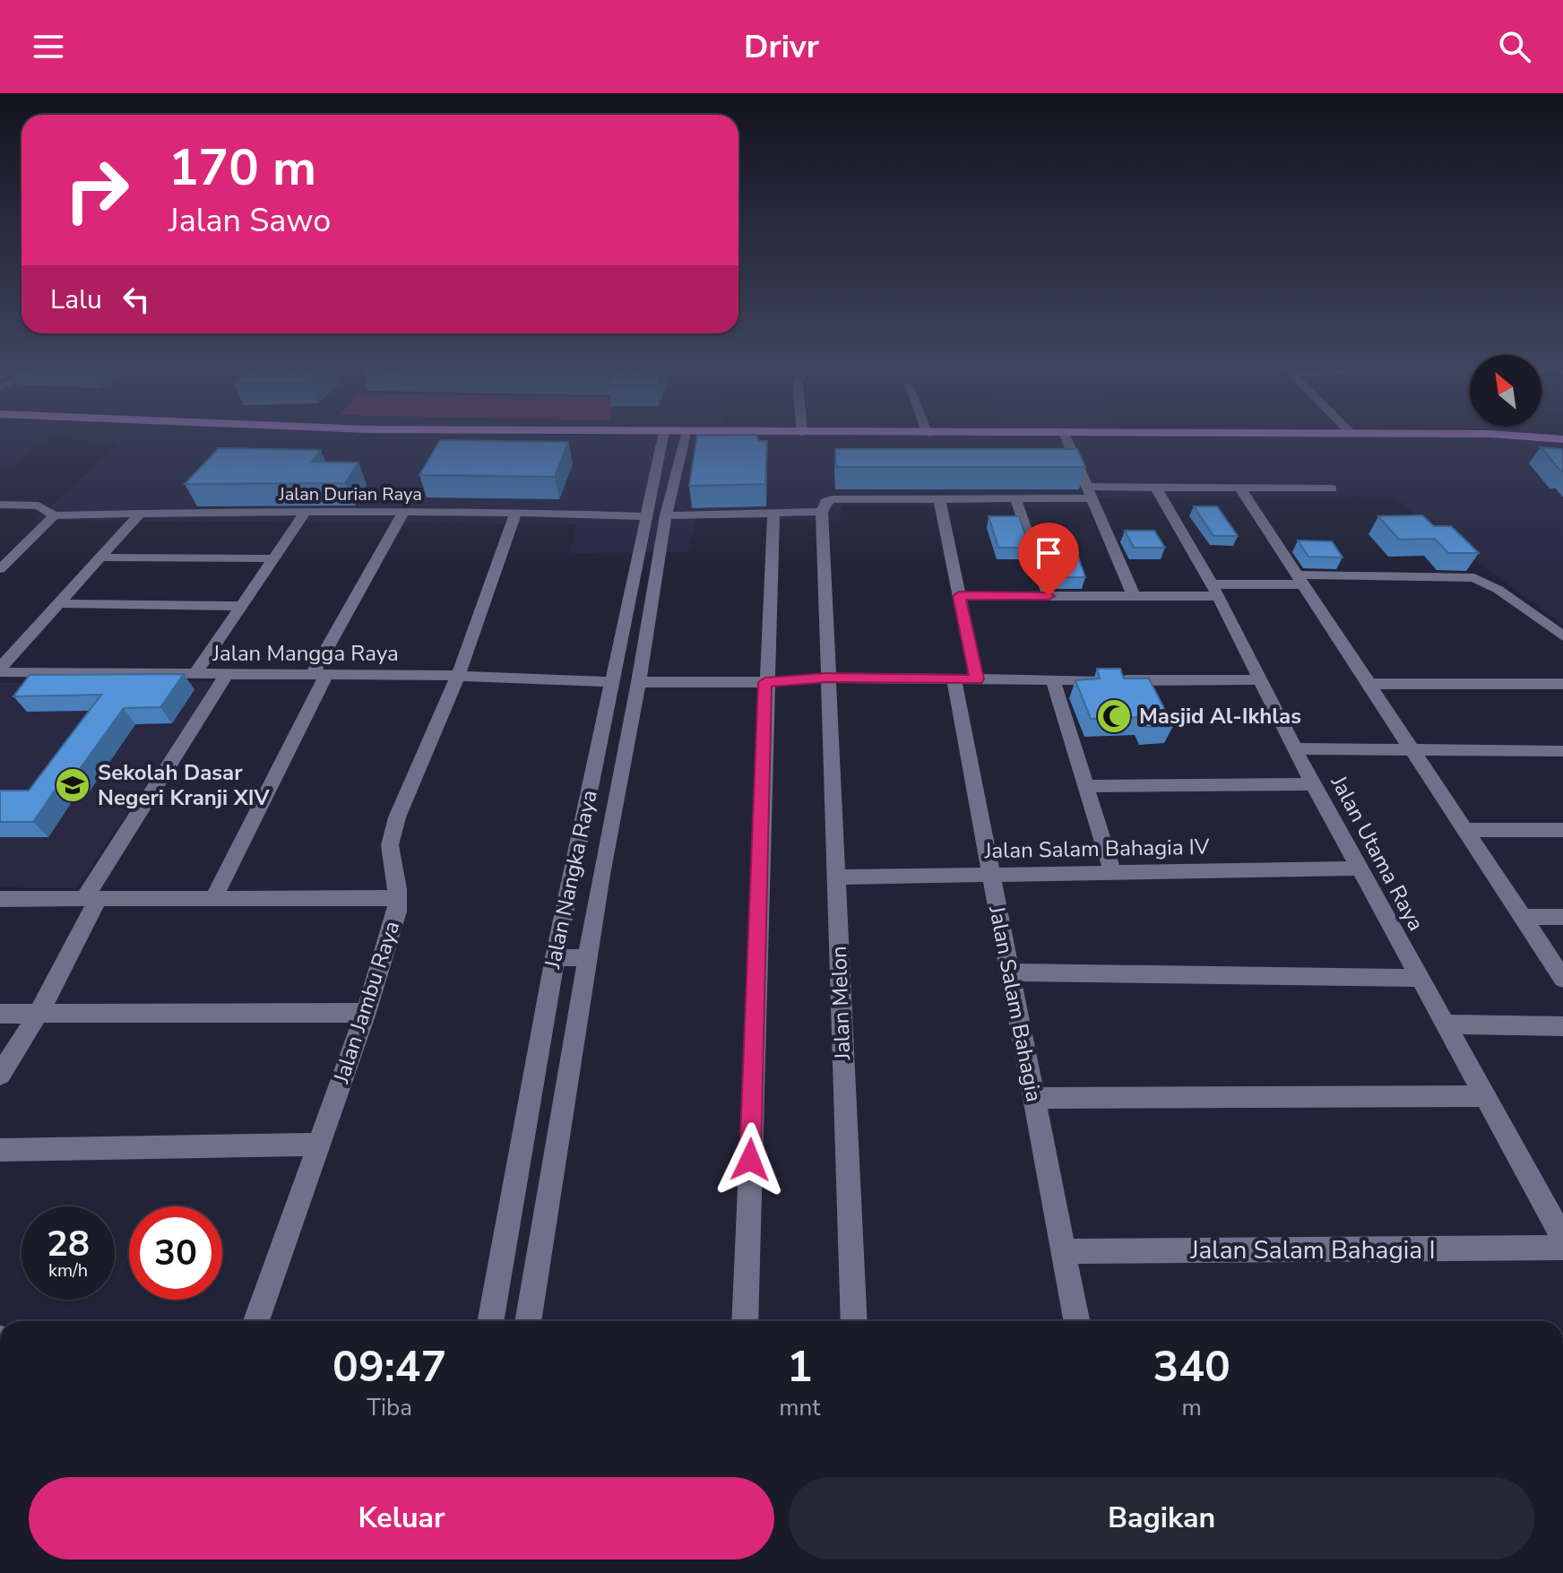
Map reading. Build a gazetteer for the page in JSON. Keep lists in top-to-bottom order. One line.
{"streets":{"street":["Jalan Durian Raya","Jalan Mangga Raya","Jalan Salam Bahagia IV","Jalan Utama Raya","Jalan Nangka Raya","Jalan Jambu Raya","Jalan Melon","Jalan Salam Bahagia","Jalan Salam Bahagia I"]},"crossings":[["Jalan Durian Raya","Jalan Nangka Raya"],["Jalan Durian Raya","Jalan Jambu Raya"],["Jalan Durian Raya","Jalan Melon"],["Jalan Mangga Raya","Jalan Nangka Raya"],["Jalan Mangga Raya","Jalan Jambu Raya"],["Jalan Salam Bahagia IV","Jalan Utama Raya"],["Jalan Salam Bahagia IV","Jalan Melon"],["Jalan Salam Bahagia IV","Jalan Salam Bahagia"],["Jalan Salam Bahagia","Jalan Salam Bahagia I"]],"places":{"mosque":["Masjid Al-Ikhlas"],"school or university":["Sekolah Dasar Negeri Kranji XIV"]},"north":"top left","page":{"header":"Drivr","turn":["170 m","Jalan Sawo"],"then":"Lalu","speed":"28 km/h","limit":"30","eta":["09:47","Tiba","1","mnt","340","m"],"buttons":["Keluar","Bagikan"]}}
